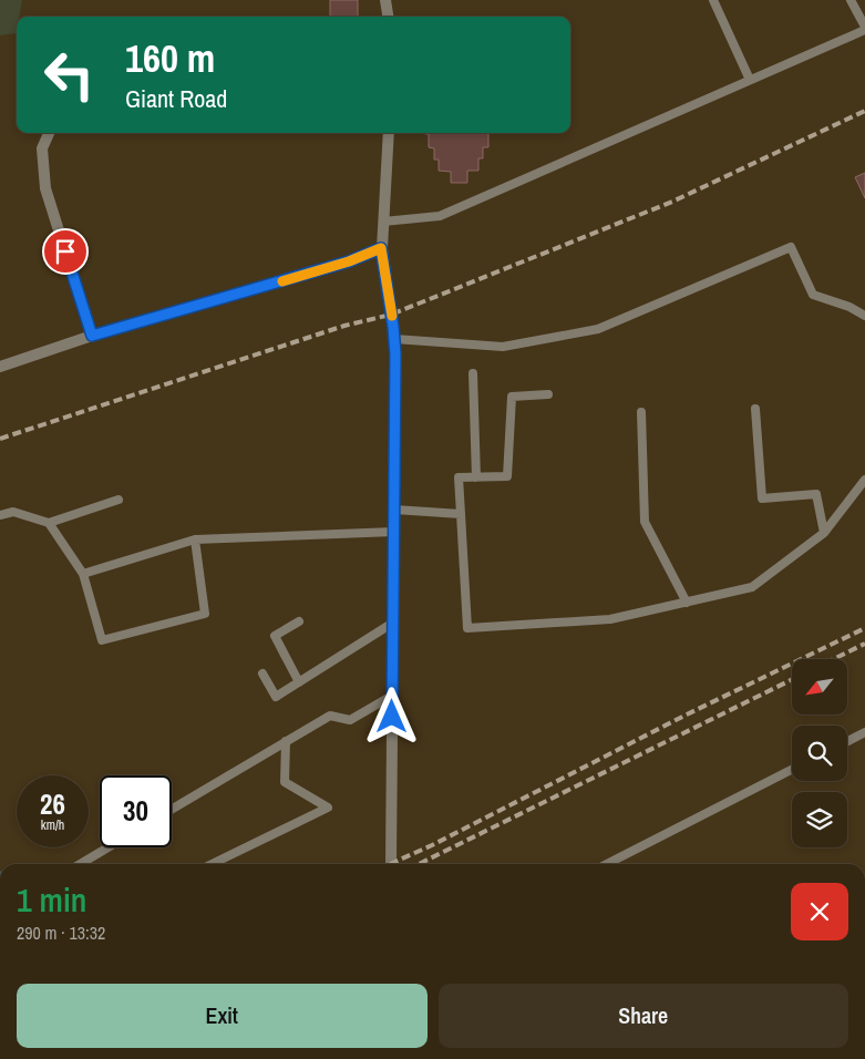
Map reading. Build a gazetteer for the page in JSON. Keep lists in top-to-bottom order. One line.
{"north":"bottom left","page":{"turn":["160 m","Giant Road"],"speed":"26 km/h","limit":"30","heading":["1 min","290 m · 13:32"],"buttons":["Exit","Share"]}}
